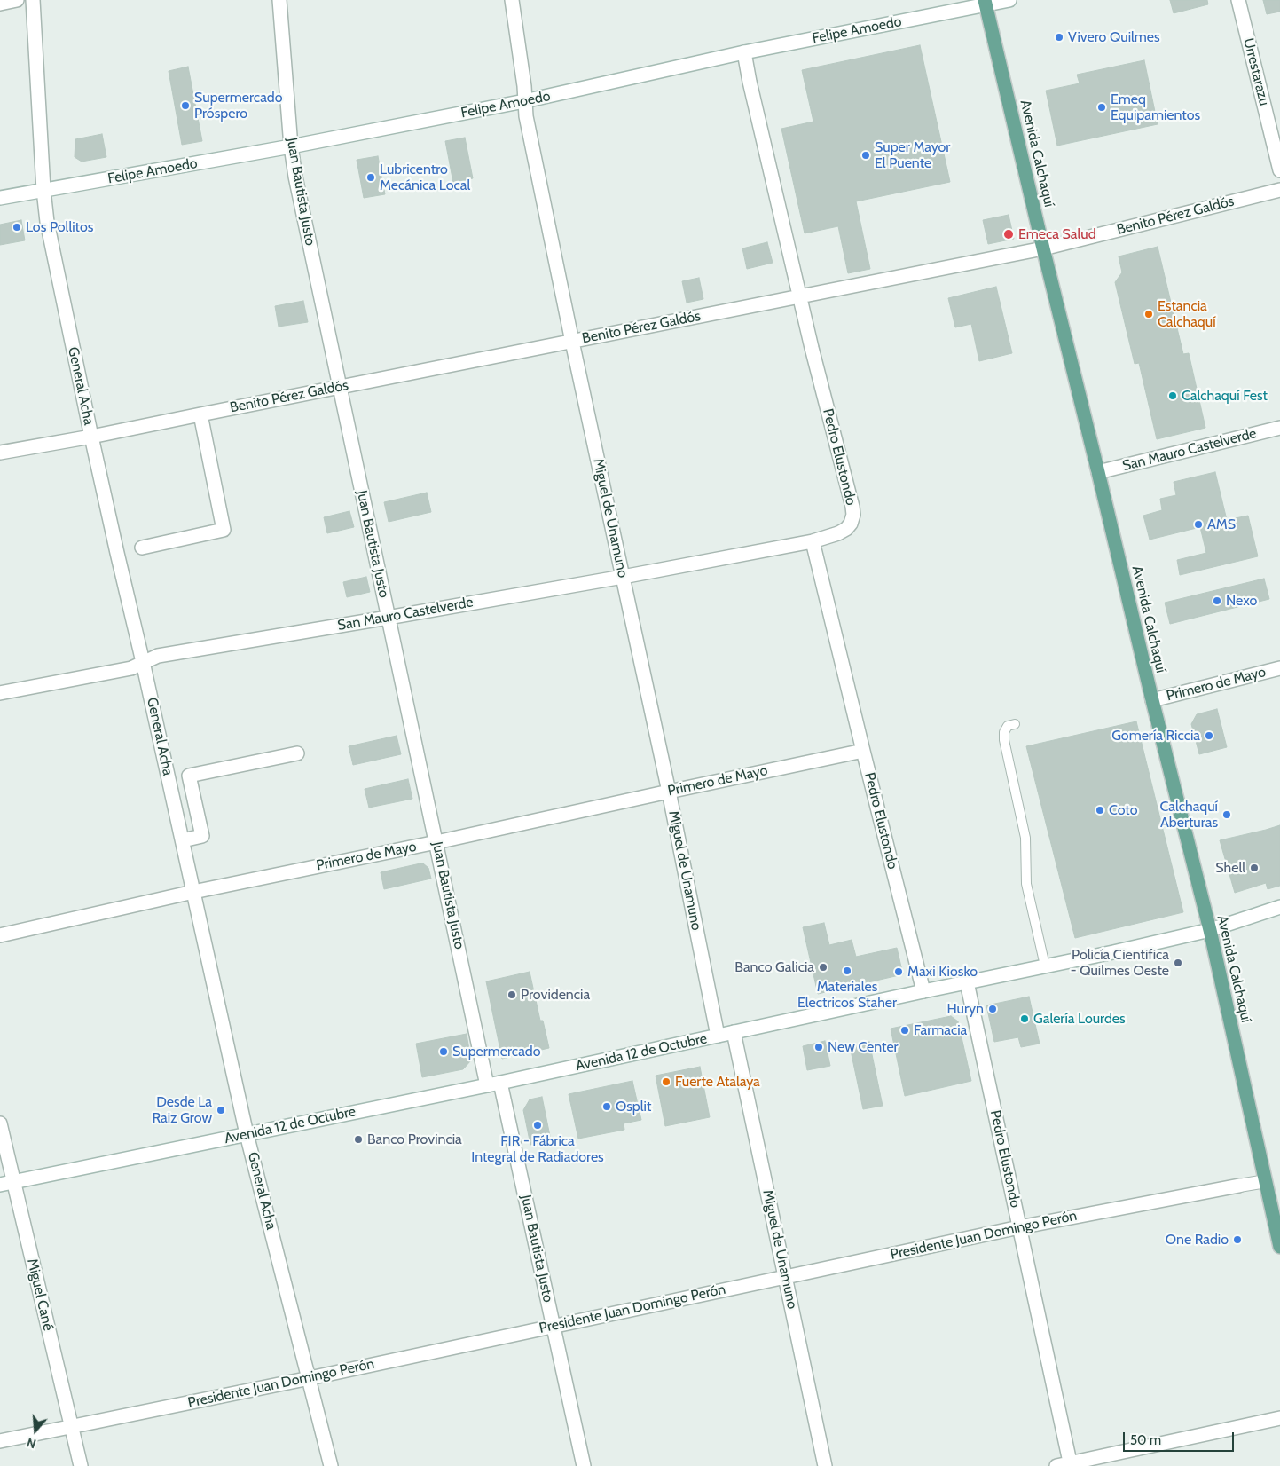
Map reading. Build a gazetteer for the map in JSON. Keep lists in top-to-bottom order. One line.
{"streets":{"main road":["Avenida Calchaquí"],"street":["Felipe Amoedo","Urrestarazu","Juan Bautista Justo","Benito Pérez Galdós","General Acha","San Mauro Castelverde","Pedro Elustondo","Miguel de Unamuno","Primero de Mayo","Avenida 12 de Octubre","Presidente Juan Domingo Perón","Miguel Cané"]},"crossings":[["Felipe Amoedo","Avenida Calchaquí"],["Felipe Amoedo","Juan Bautista Justo"],["Felipe Amoedo","General Acha"],["Felipe Amoedo","Pedro Elustondo"],["Felipe Amoedo","Miguel de Unamuno"],["Avenida Calchaquí","Benito Pérez Galdós"],["Avenida Calchaquí","San Mauro Castelverde"],["Avenida Calchaquí","Primero de Mayo"],["Avenida Calchaquí","Avenida 12 de Octubre"],["Avenida Calchaquí","Presidente Juan Domingo Perón"],["Juan Bautista Justo","Benito Pérez Galdós"],["Juan Bautista Justo","San Mauro Castelverde"],["Juan Bautista Justo","Primero de Mayo"],["Juan Bautista Justo","Avenida 12 de Octubre"],["Juan Bautista Justo","Presidente Juan Domingo Perón"],["Benito Pérez Galdós","General Acha"],["Benito Pérez Galdós","Pedro Elustondo"],["Benito Pérez Galdós","Miguel de Unamuno"],["General Acha","San Mauro Castelverde"],["General Acha","Primero de Mayo"],["General Acha","Avenida 12 de Octubre"],["General Acha","Presidente Juan Domingo Perón"],["San Mauro Castelverde","Pedro Elustondo"],["San Mauro Castelverde","Miguel de Unamuno"],["Pedro Elustondo","Primero de Mayo"],["Pedro Elustondo","Avenida 12 de Octubre"],["Pedro Elustondo","Presidente Juan Domingo Perón"],["Miguel de Unamuno","Primero de Mayo"],["Miguel de Unamuno","Avenida 12 de Octubre"],["Miguel de Unamuno","Presidente Juan Domingo Perón"],["Avenida 12 de Octubre","Miguel Cané"],["Presidente Juan Domingo Perón","Miguel Cané"]],"places":["Vivero Quilmes","Supermercado Próspero","Emeq Equipamientos","Super Mayor El Puente","Lubricentro Mecánica Local","Los Pollitos","Emeca Salud","Estancia Calchaquí","Calchaquí Fest","AMS","Nexo","Gomería Riccia","Coto","Calchaquí Aberturas","Shell","Policía Cientifica - Quilmes Oeste","Banco Galicia","Materiales Electricos Staher","Maxi Kiosko","Providencia","Huryn","Galería Lourdes","Farmacia","New Center","Supermercado","Fuerte Atalaya","Osplit","Desde La Raiz Grow","FIR - Fábrica Integral de Radiadores","Banco Provincia","One Radio"],"scale_bar":"50 m","north":"bottom"}
